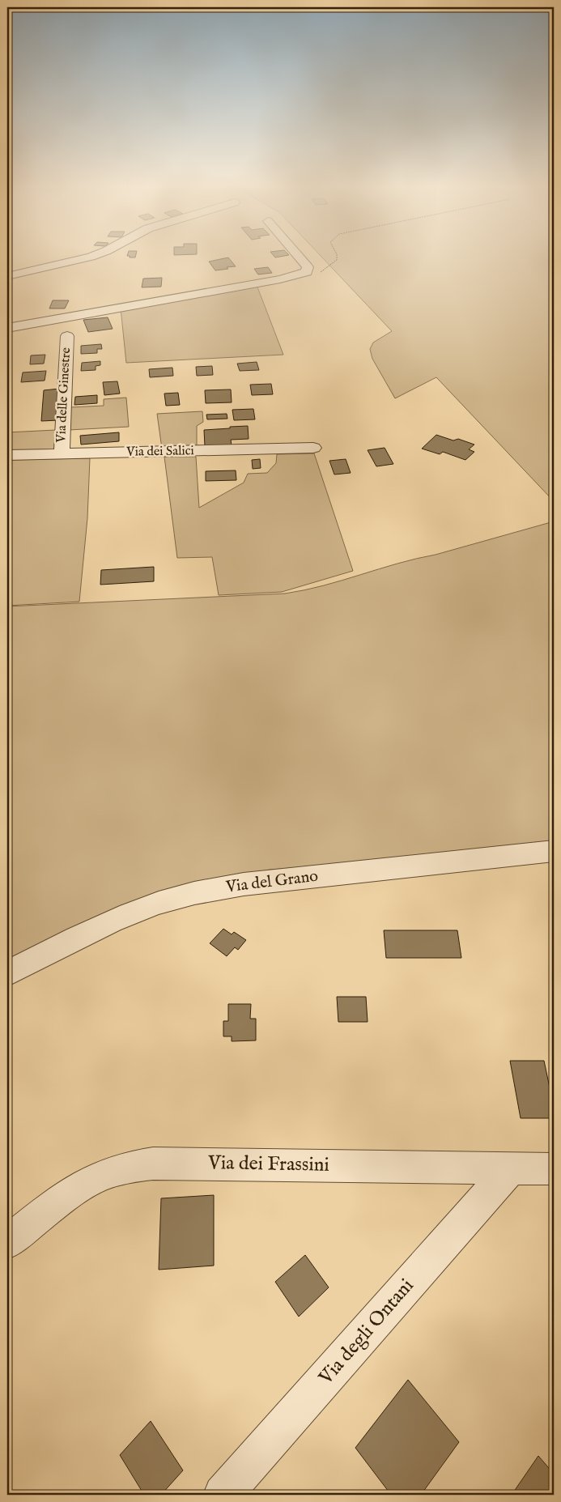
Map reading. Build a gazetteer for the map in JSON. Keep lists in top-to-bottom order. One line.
{"streets":{"street":["Via delle Ginestre","Via dei Salici","Via del Grano","Via dei Frassini","Via degli Ontani"]},"crossings":[["Via delle Ginestre","Via dei Salici"],["Via dei Frassini","Via degli Ontani"]]}
